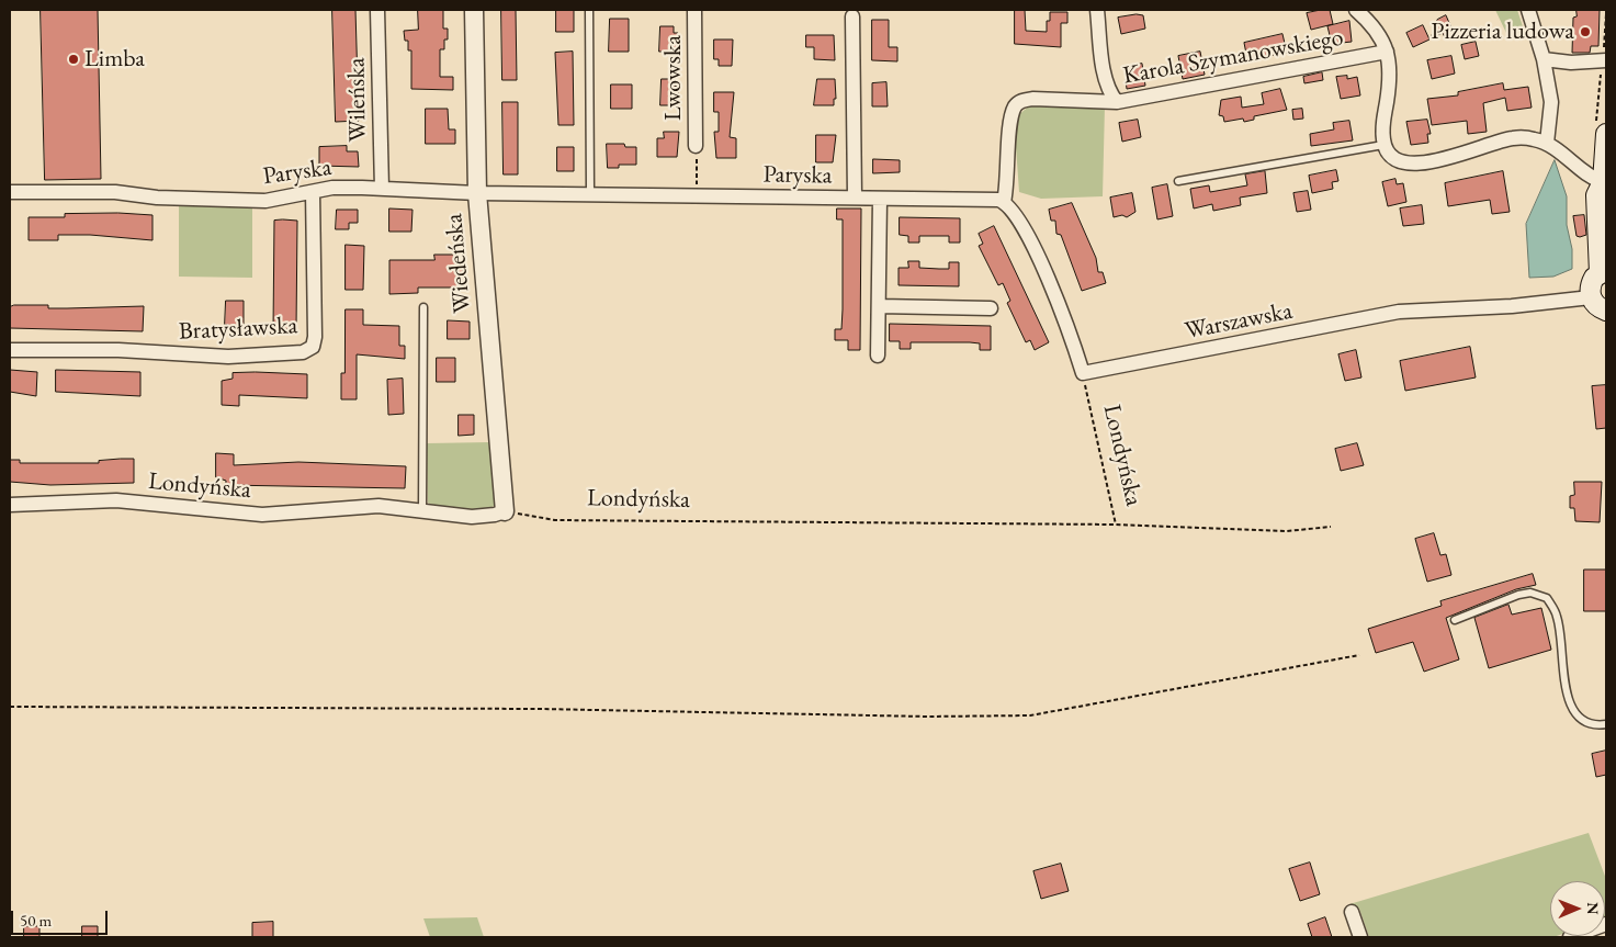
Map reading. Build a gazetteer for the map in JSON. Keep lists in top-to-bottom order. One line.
{"streets":{"street":["Karola Szymanowskiego","Lwowska","Wileńska","Paryska","Wiedeńska","Warszawska","Bratysławska","Londyńska"]},"crossings":[["Wileńska","Paryska"],["Paryska","Wiedeńska"],["Paryska","Bratysławska"],["Wiedeńska","Londyńska"],["Warszawska","Londyńska"]],"places":["Pizzeria ludowa","Limba"],"scale_bar":"50 m","north":"right"}
